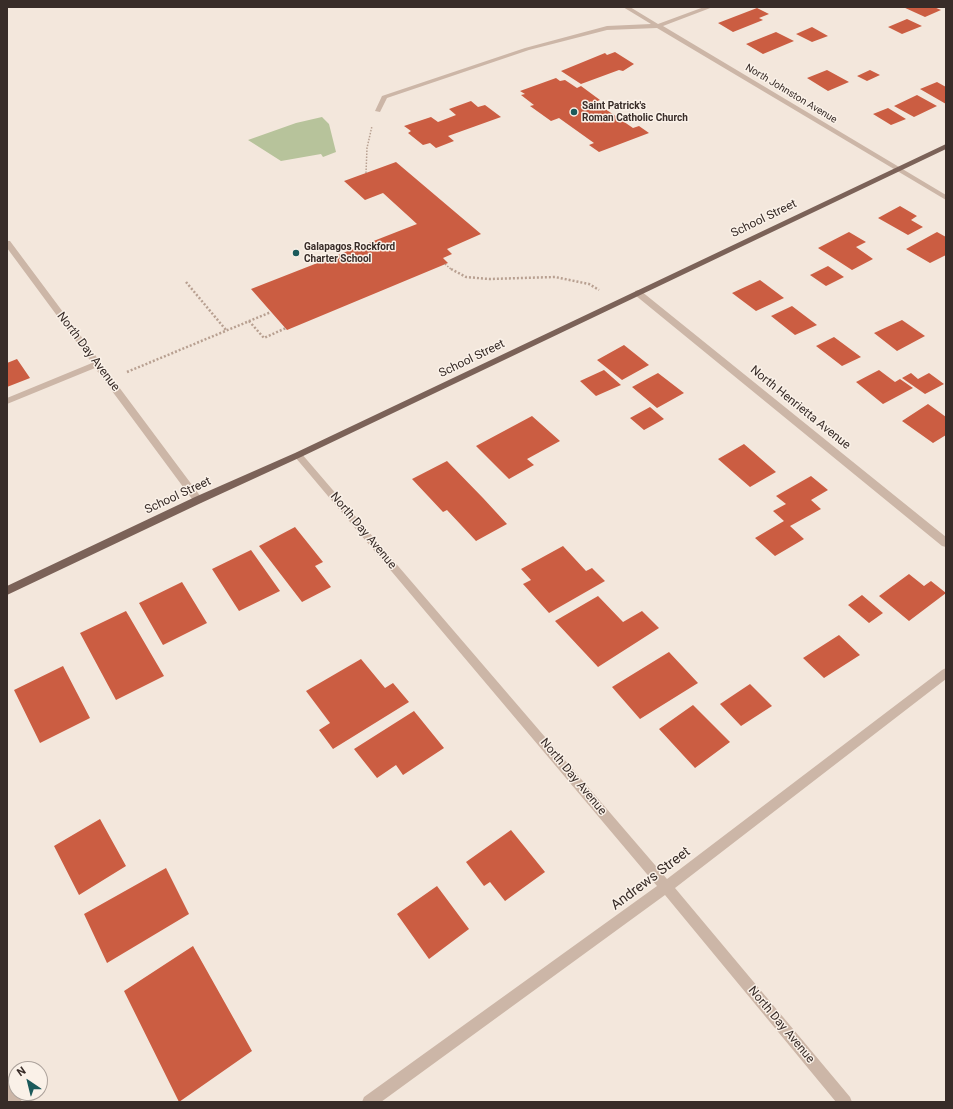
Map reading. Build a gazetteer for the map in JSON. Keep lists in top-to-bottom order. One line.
{"streets":{"main road":["School Street"],"street":["North Johnston Avenue","North Day Avenue","North Henrietta Avenue","Andrews Street"]},"crossings":[["North Johnston Avenue","School Street"],["School Street","North Day Avenue"],["School Street","North Henrietta Avenue"],["North Day Avenue","Andrews Street"]],"places":["Saint Patrick's Roman Catholic Church","Galapagos Rockford Charter School"],"north":"top left"}
